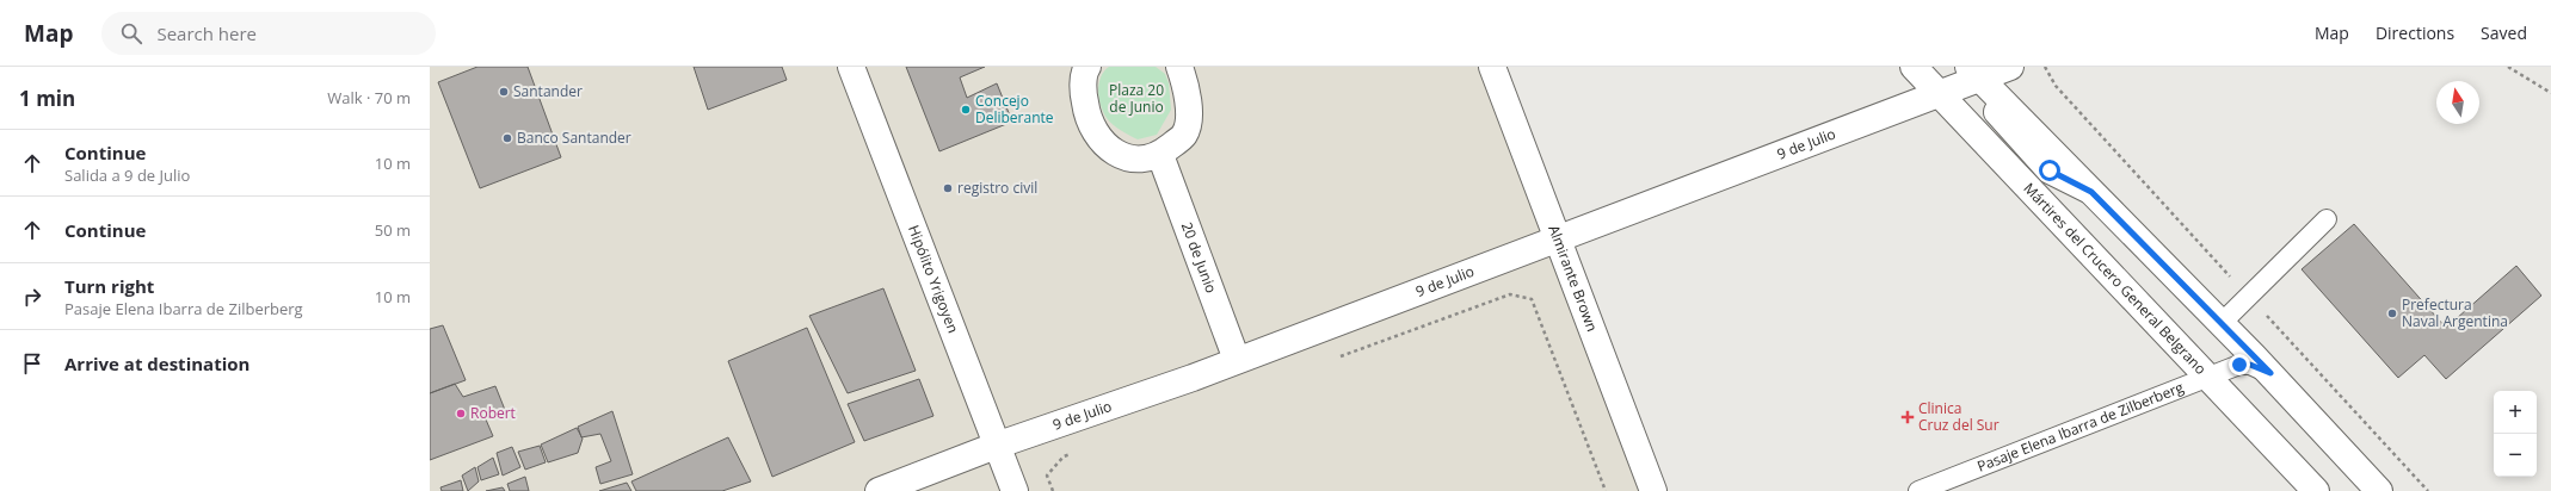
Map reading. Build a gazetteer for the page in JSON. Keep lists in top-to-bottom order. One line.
{"streets":{"street":["9 de Julio","20 de Junio","Hipólito Yrigoyen","Almirante Brown","Mártires del Crucero General Belgrano"],"lane":["Pasaje Elena Ibarra de Zilberberg"]},"crossings":[["9 de Julio","20 de Junio"],["9 de Julio","Hipólito Yrigoyen"],["9 de Julio","Almirante Brown"],["9 de Julio","Mártires del Crucero General Belgrano"],["Mártires del Crucero General Belgrano","Pasaje Elena Ibarra de Zilberberg"]],"parks":["Plaza 20 de Junio"],"places":{"other":["Santander","Concejo Deliberante","Banco Santander","registro civil","Prefectura Naval Argentina","Robert"],"health":["Clinica Cruz del Sur"]},"north":"top","page":{"header":"Map","search":"Search here","nav":["Map","Directions","Saved"],"heading":["1 min","Walk · 70 m"],"list":[["Continue","Salida a 9 de Julio","10 m"],["Continue","50 m"],["Turn right","Pasaje Elena Ibarra de Zilberberg","10 m"],"Arrive at destination"],"map_buttons":["+","−"]}}
